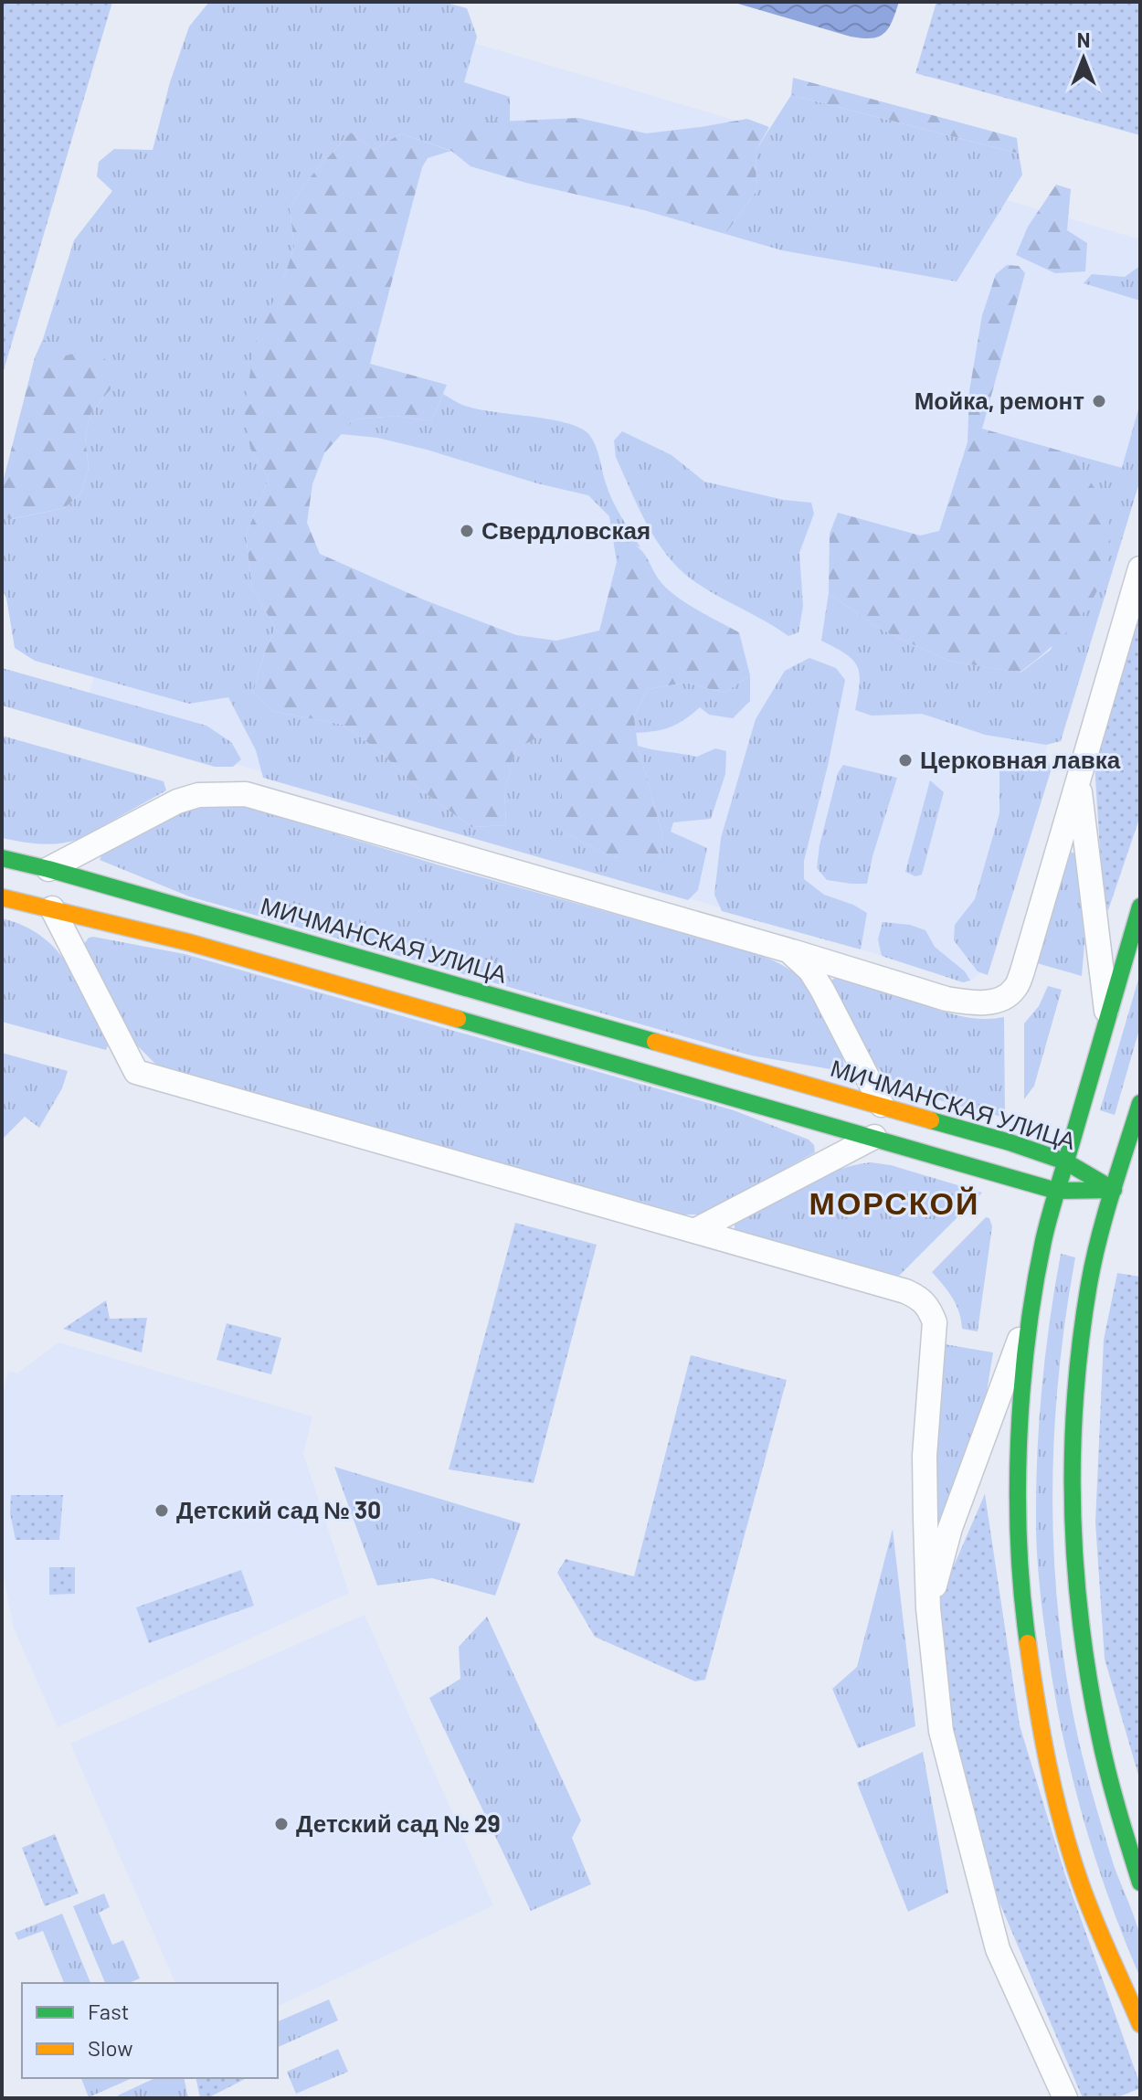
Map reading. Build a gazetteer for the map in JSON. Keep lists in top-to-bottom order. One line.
{"streets":{"main road":["МИЧМАНСКАЯ УЛИЦА"]},"districts":["МОРСКОЙ"],"places":["Мойка, ремонт","Свердловская","Церковная лавка","Детский сад № 30","Детский сад № 29"],"legend":["Fast","Slow"],"north":"top"}
